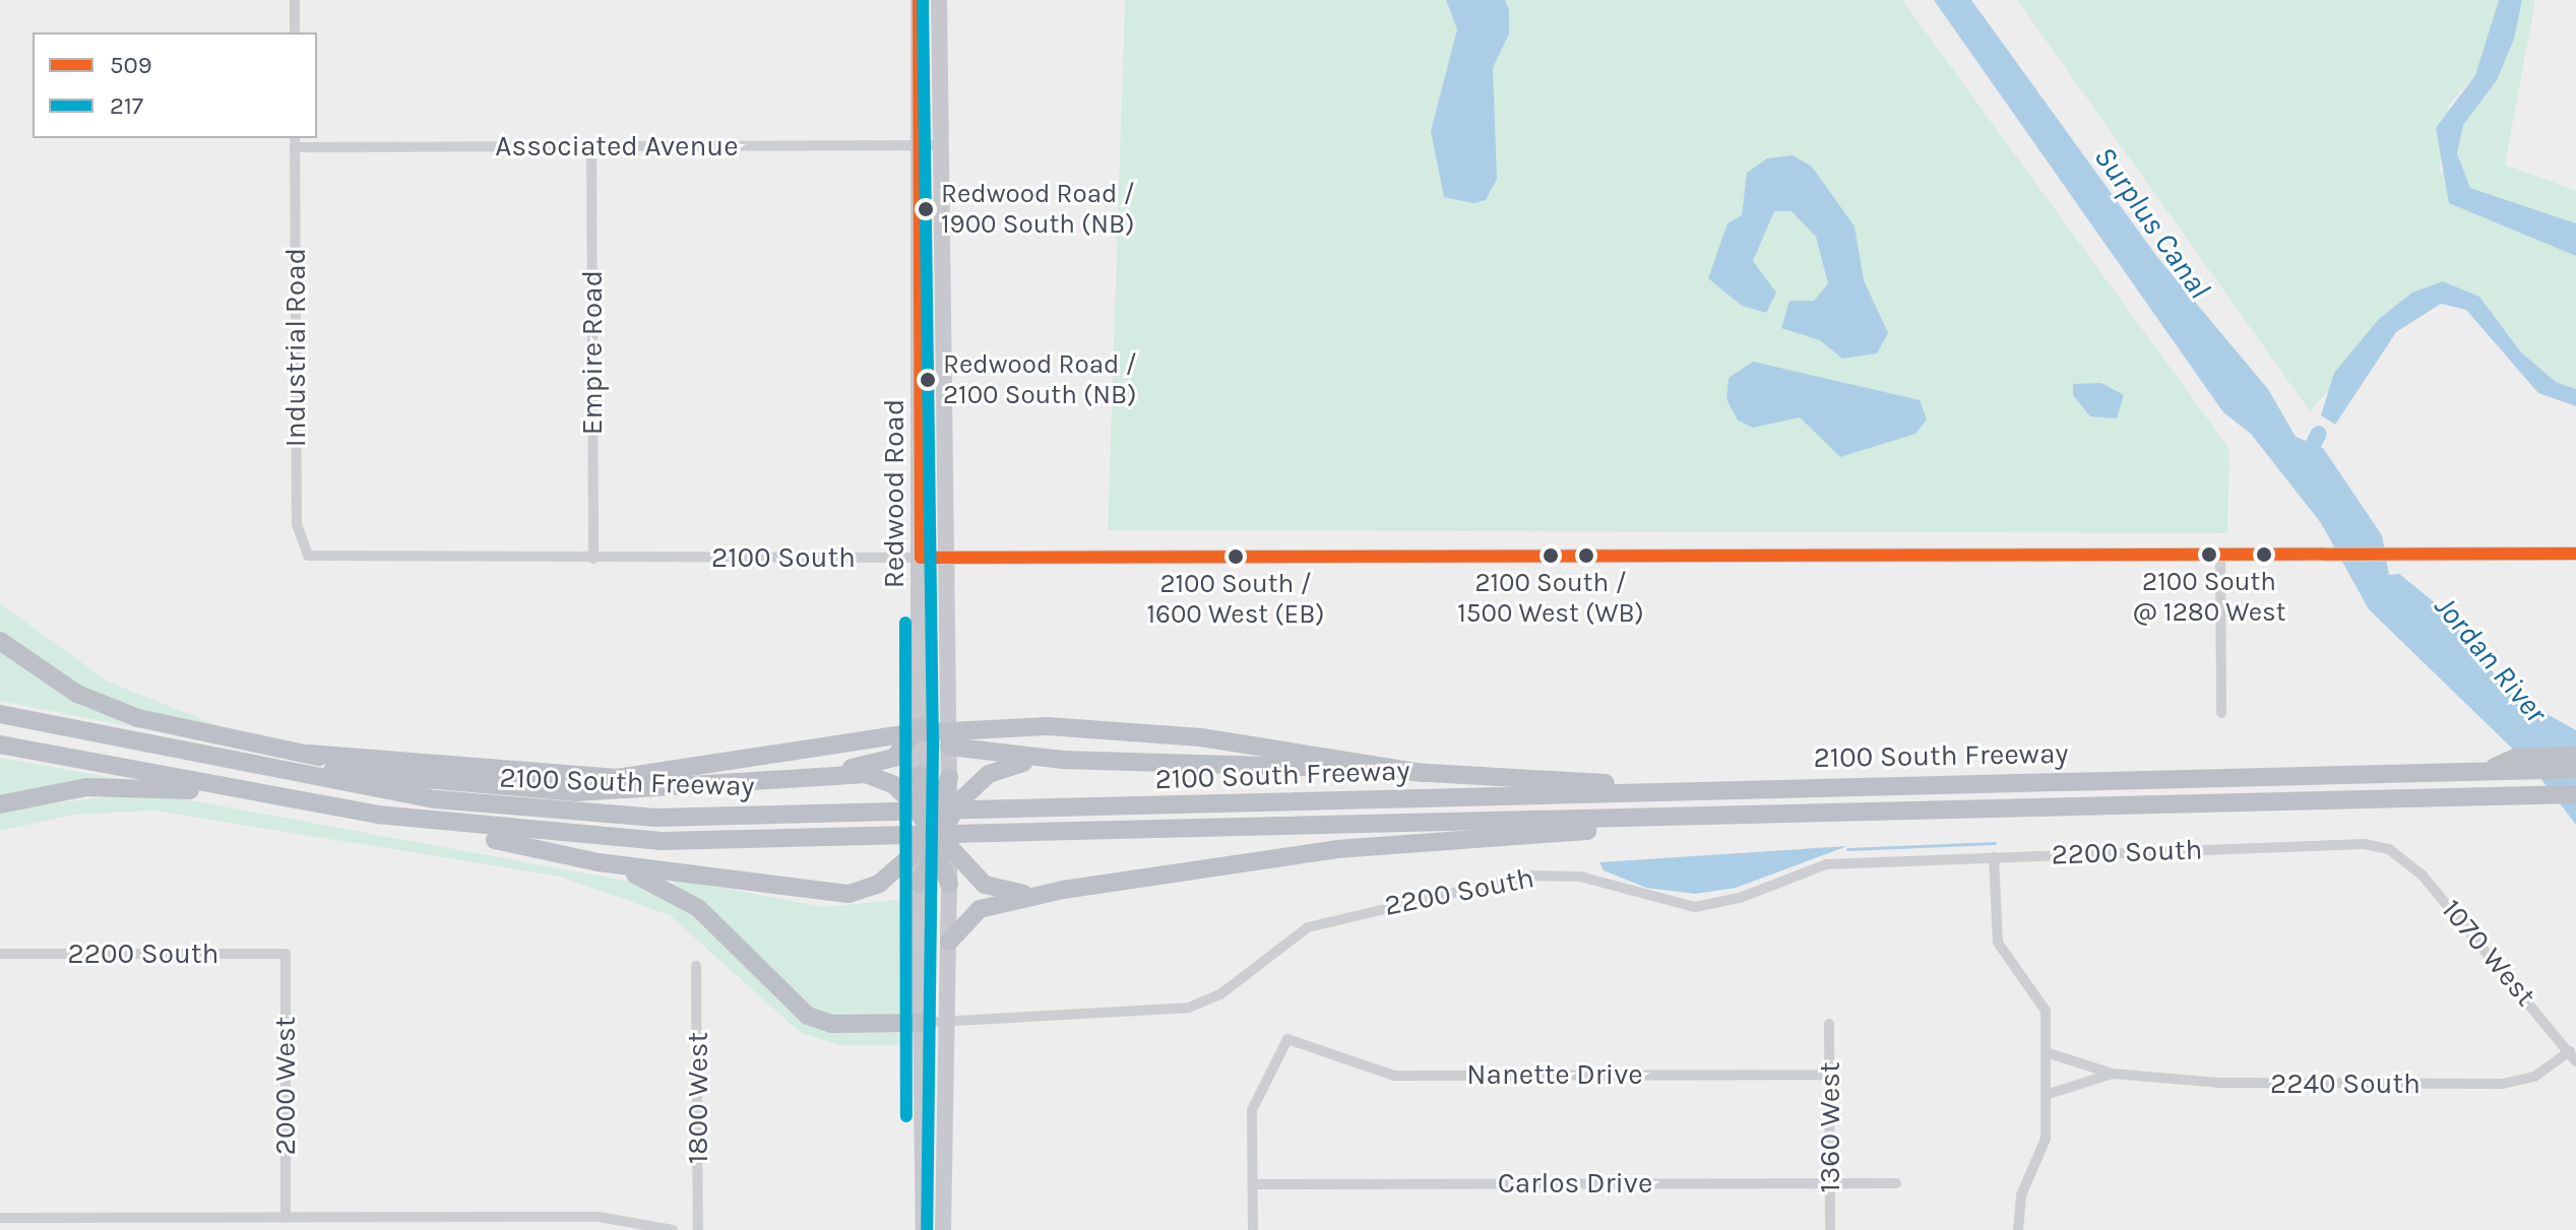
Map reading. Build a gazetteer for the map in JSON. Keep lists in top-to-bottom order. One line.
{"streets":{"highway":["2100 South Freeway"],"main road":["Redwood Road"],"street":["Associated Avenue","Industrial Road","Empire Road","2100 South","2200 South","1070 West","Nanette Drive","2240 South","2000 West","1800 West","1360 West","Carlos Drive"]},"crossings":[["Associated Avenue","Industrial Road"],["Associated Avenue","Empire Road"],["Associated Avenue","Redwood Road"],["Industrial Road","2100 South"],["Empire Road","2100 South"],["Redwood Road","2100 South"],["2200 South","1070 West"],["2200 South","2000 West"],["1070 West","2240 South"],["Nanette Drive","1360 West"],["Nanette Drive","Carlos Drive"],["1360 West","Carlos Drive"]],"water":["Surplus Canal","Jordan River"],"places":["Redwood Road / 1900 South (NB)","Redwood Road / 2100 South (NB)","2100 South @ 1280 West","2100 South / 1500 West (WB)","2100 South / 1600 West (EB)"],"lines":["transit line 509","transit line 217"],"legend":["509","217"]}
